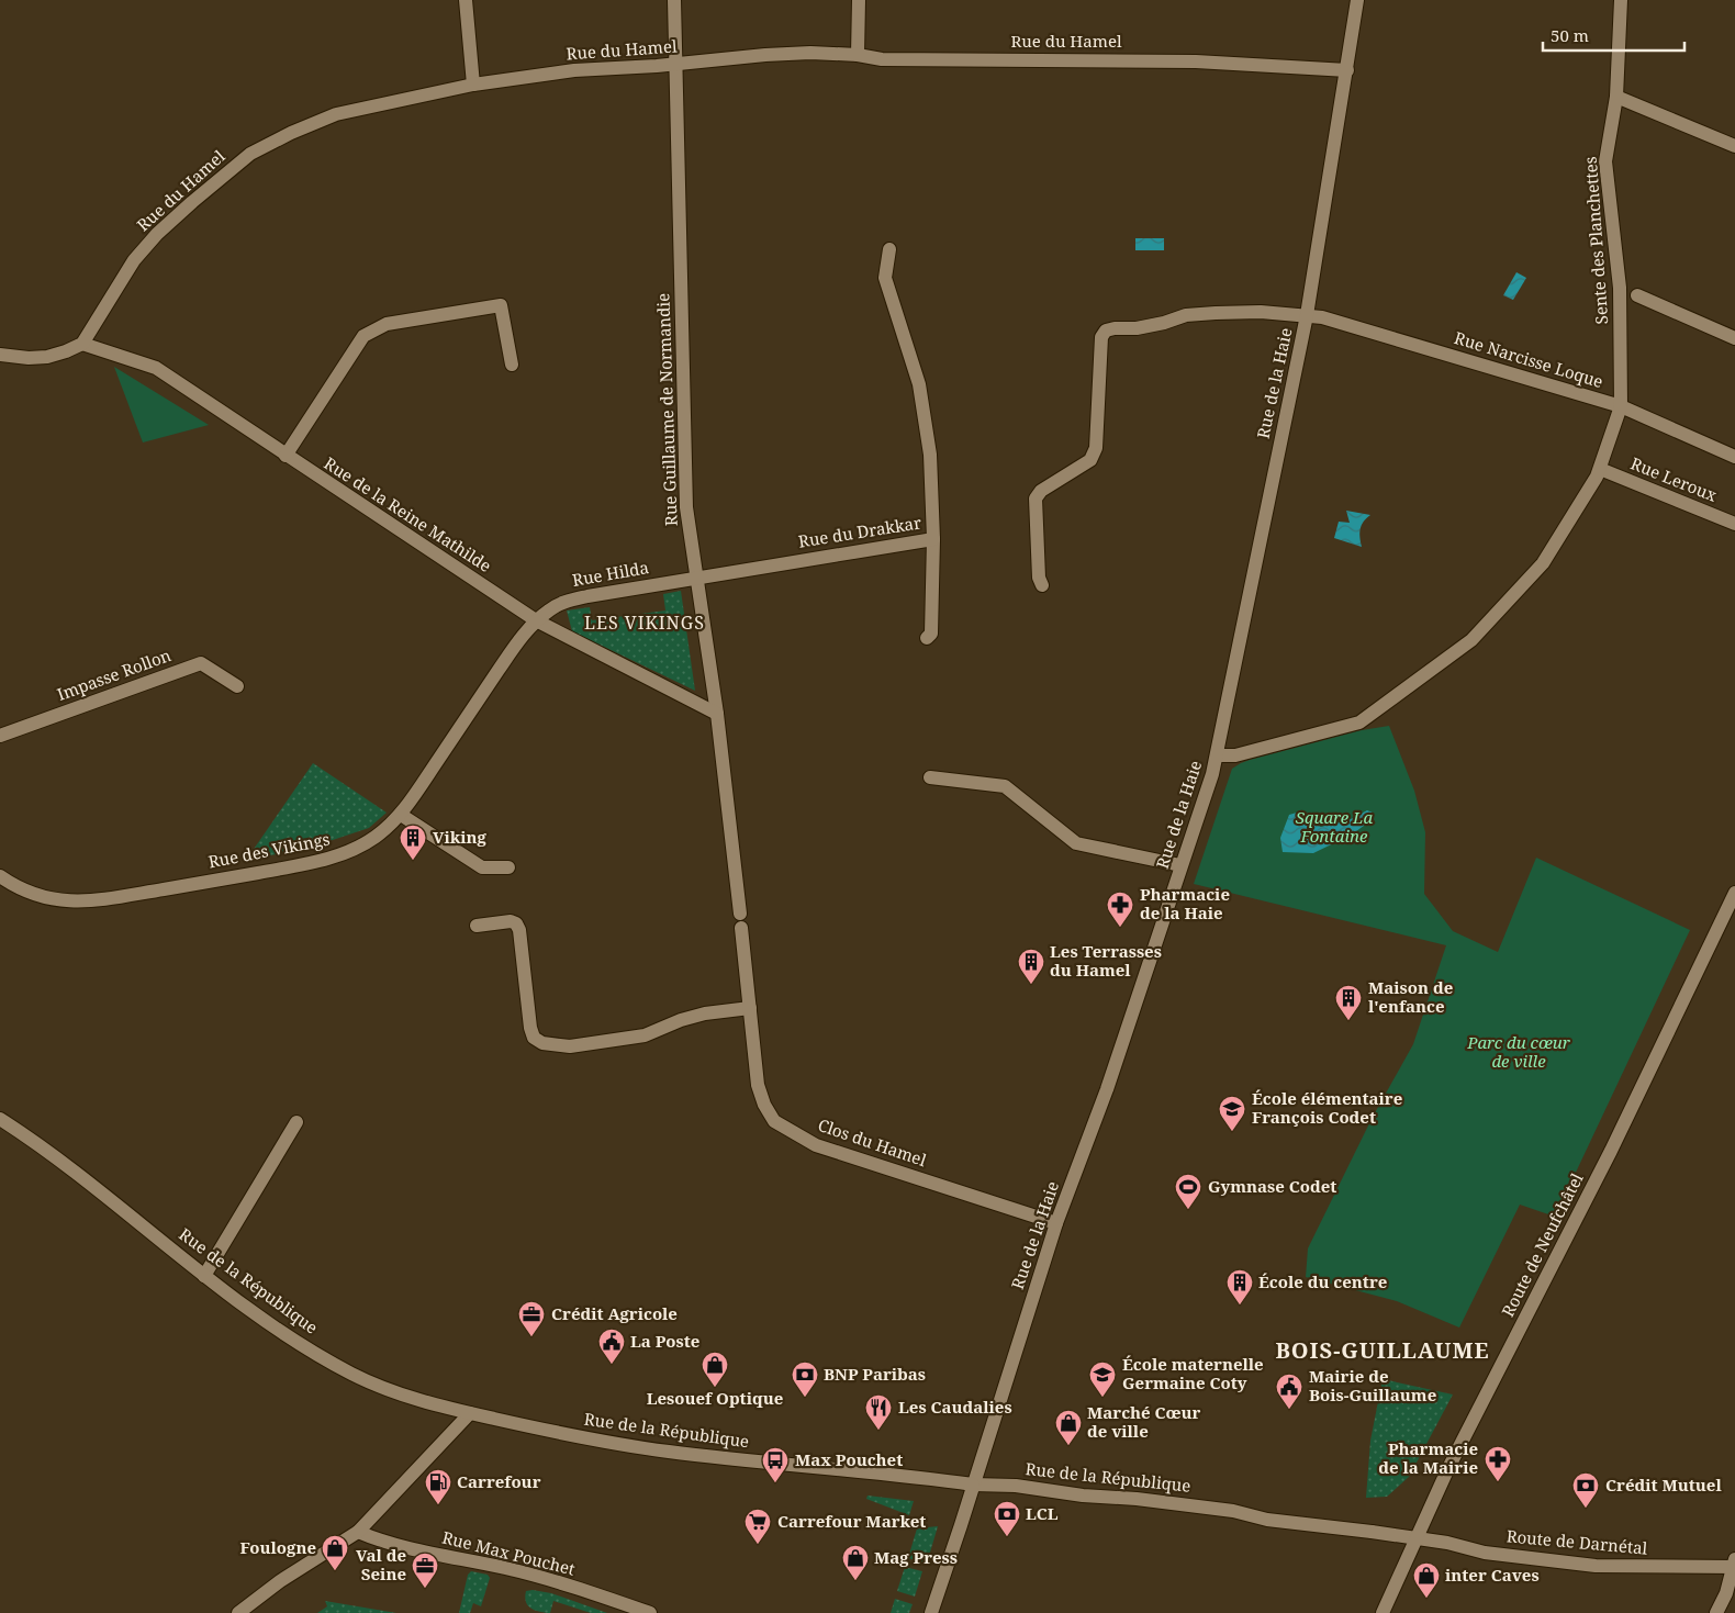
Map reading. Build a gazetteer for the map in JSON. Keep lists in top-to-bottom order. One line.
{"streets":{"street":["Rue du Hamel","Sente des Planchettes","Rue Narcisse Loque","Rue de la Haie","Rue Guillaume de Normandie","Rue Leroux","Rue de la Reine Mathilde","Rue du Drakkar","Rue Hilda","Impasse Rollon","Rue des Vikings","Clos du Hamel","Route de Neufchâtel","Rue de la République","Route de Darnétal","Rue Max Pouchet"]},"crossings":[["Rue du Hamel","Rue de la Haie"],["Rue du Hamel","Rue Guillaume de Normandie"],["Rue du Hamel","Rue de la Reine Mathilde"],["Sente des Planchettes","Rue Narcisse Loque"],["Sente des Planchettes","Rue de la Haie"],["Sente des Planchettes","Rue Leroux"],["Rue Narcisse Loque","Rue de la Haie"],["Rue de la Haie","Clos du Hamel"],["Rue de la Haie","Rue de la République"],["Rue Guillaume de Normandie","Rue de la Reine Mathilde"],["Rue Guillaume de Normandie","Rue du Drakkar"],["Rue Guillaume de Normandie","Rue Hilda"],["Rue Guillaume de Normandie","Clos du Hamel"],["Rue de la Reine Mathilde","Rue Hilda"],["Rue de la Reine Mathilde","Rue des Vikings"],["Rue du Drakkar","Rue Hilda"],["Rue Hilda","Rue des Vikings"],["Route de Neufchâtel","Rue de la République"],["Route de Neufchâtel","Route de Darnétal"],["Rue de la République","Route de Darnétal"]],"districts":["LES VIKINGS","BOIS-GUILLAUME"],"parks":["Square La Fontaine","Parc du cœur de ville"],"places":{"building":["Viking","Les Terrasses du Hamel","Maison de l'enfance","École du centre"],"pharmacy":["Pharmacie de la Haie","Pharmacie de la Mairie"],"school or university":["École élémentaire François Codet","École maternelle Germaine Coty"],"sports":["Gymnase Codet"],"office":["Crédit Agricole","Val de Seine"],"public building":["La Poste","Mairie de Bois-Guillaume"],"shop":["Lesouef Optique","Marché Cœur de ville","Foulogne","Mag Press","inter Caves"],"bank":["BNP Paribas","Crédit Mutuel","LCL"],"restaurant":["Les Caudalies"],"bus stop":["Max Pouchet"],"fuel station":["Carrefour"],"supermarket":["Carrefour Market"]},"scale_bar":"50 m"}
